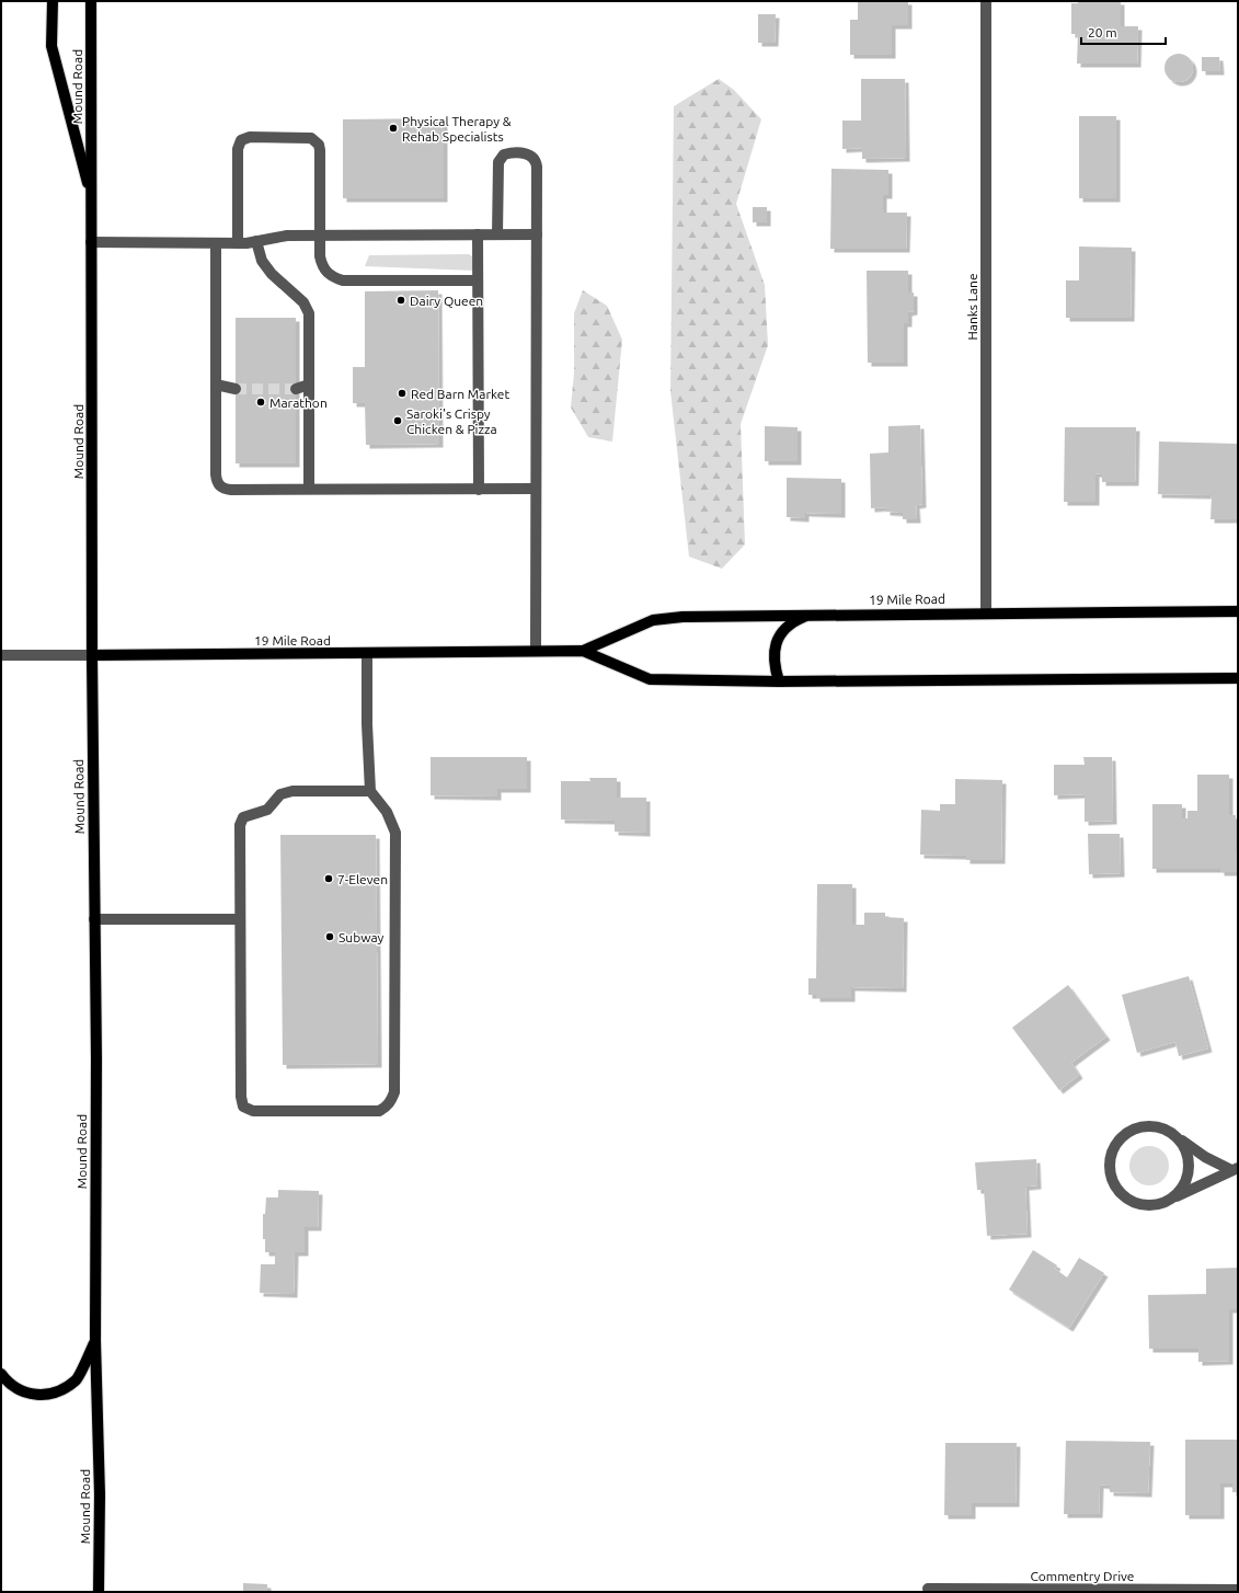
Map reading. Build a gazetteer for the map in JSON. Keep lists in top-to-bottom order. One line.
{"streets":{"main road":["Mound Road","19 Mile Road"],"street":["Hanks Lane","Commentry Drive"]},"crossings":[["Mound Road","19 Mile Road"],["Hanks Lane","19 Mile Road"]],"places":["Physical Therapy & Rehab Specialists","Dairy Queen","Red Barn Market","Marathon","Saroki's Crispy Chicken & Pizza","7-Eleven","Subway"],"scale_bar":"20 m"}
